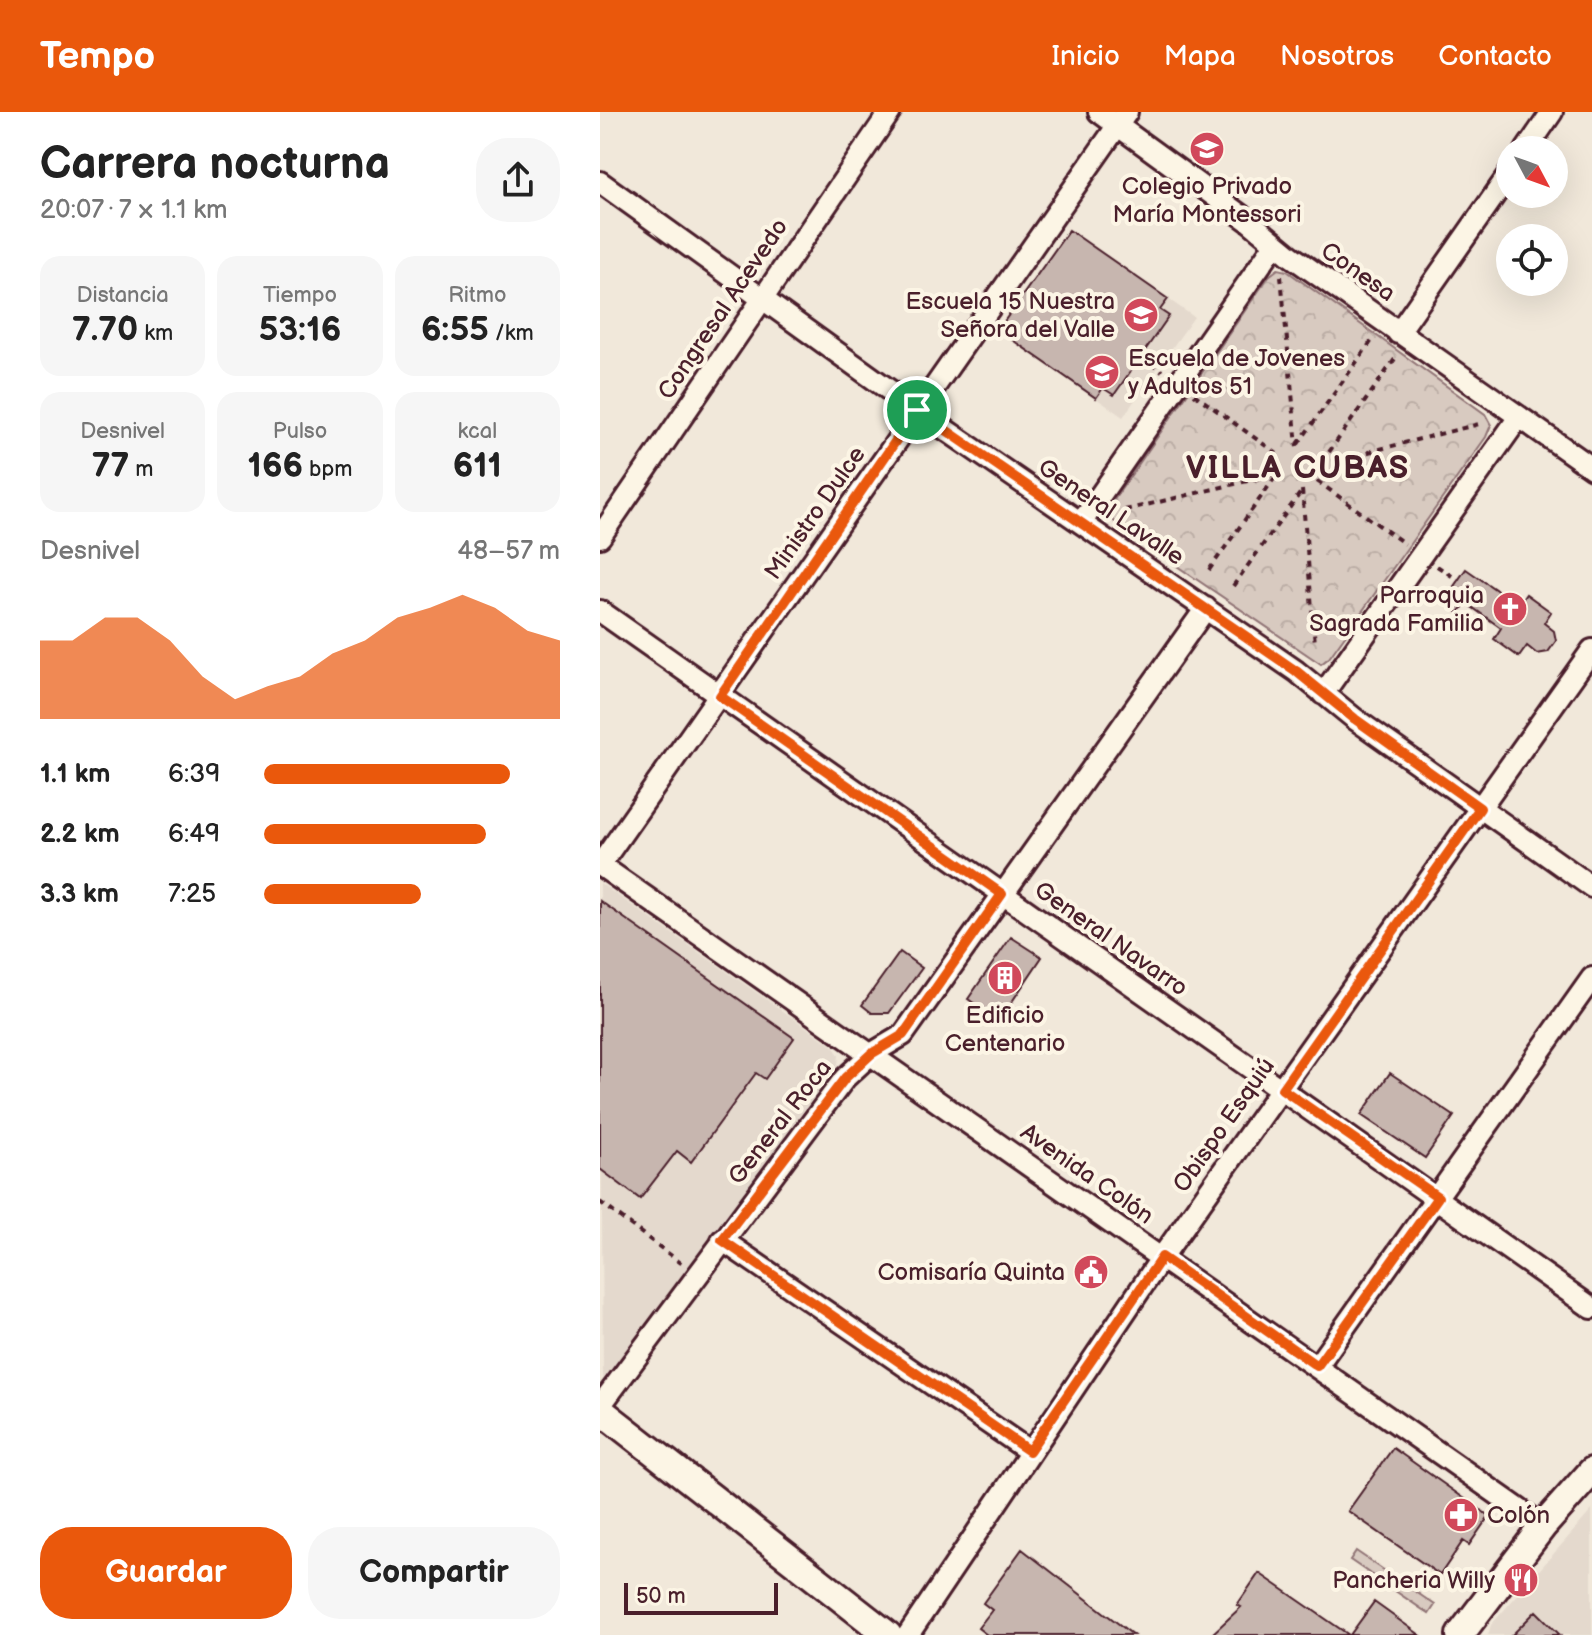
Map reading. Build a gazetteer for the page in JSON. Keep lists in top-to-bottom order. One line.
{"streets":{"street":["Conesa","Congresal Acevedo","General Lavalle","Ministro Dulce","General Navarro","General Roca","Obispo Esquiú","Avenida Colón"]},"crossings":[["Conesa","Ministro Dulce"],["Congresal Acevedo","General Lavalle"],["General Lavalle","Ministro Dulce"],["General Lavalle","General Roca"],["General Lavalle","Obispo Esquiú"],["Ministro Dulce","General Navarro"],["Ministro Dulce","Avenida Colón"],["General Navarro","General Roca"],["General Navarro","Obispo Esquiú"],["General Roca","Avenida Colón"],["Obispo Esquiú","Avenida Colón"]],"districts":["VILLA CUBAS"],"places":{"school or university":["Colegio Privado María Montessori","Escuela 15 Nuestra Señora del Valle","Escuela de Jovenes y Adultos 51"],"church":["Parroquia Sagrada Familia"],"building":["Edificio Centenario"],"public building":["Comisaría Quinta"],"pharmacy":["Colón"],"restaurant":["Pancheria Willy"]},"scale_bar":"50 m","north":"bottom right","page":{"header":"Tempo","nav":["Inicio","Mapa","Nosotros","Contacto"],"heading":["Carrera nocturna","20:07 · 7 × 1.1 km"],"stats":[["Distancia","7.70 km"],["Tiempo","53:16"],["Ritmo","6:55 /km"],["Desnivel","77 m"],["Pulso","166 bpm"],["kcal","611"]],"chart":["Desnivel","48–57 m"],"list":[{"name":"1.1 km","note":"6:39"},{"name":"2.2 km","note":"6:49"},{"name":"3.3 km","note":"7:25"}],"buttons":["Guardar","Compartir"],"scale":"50 m"}}
